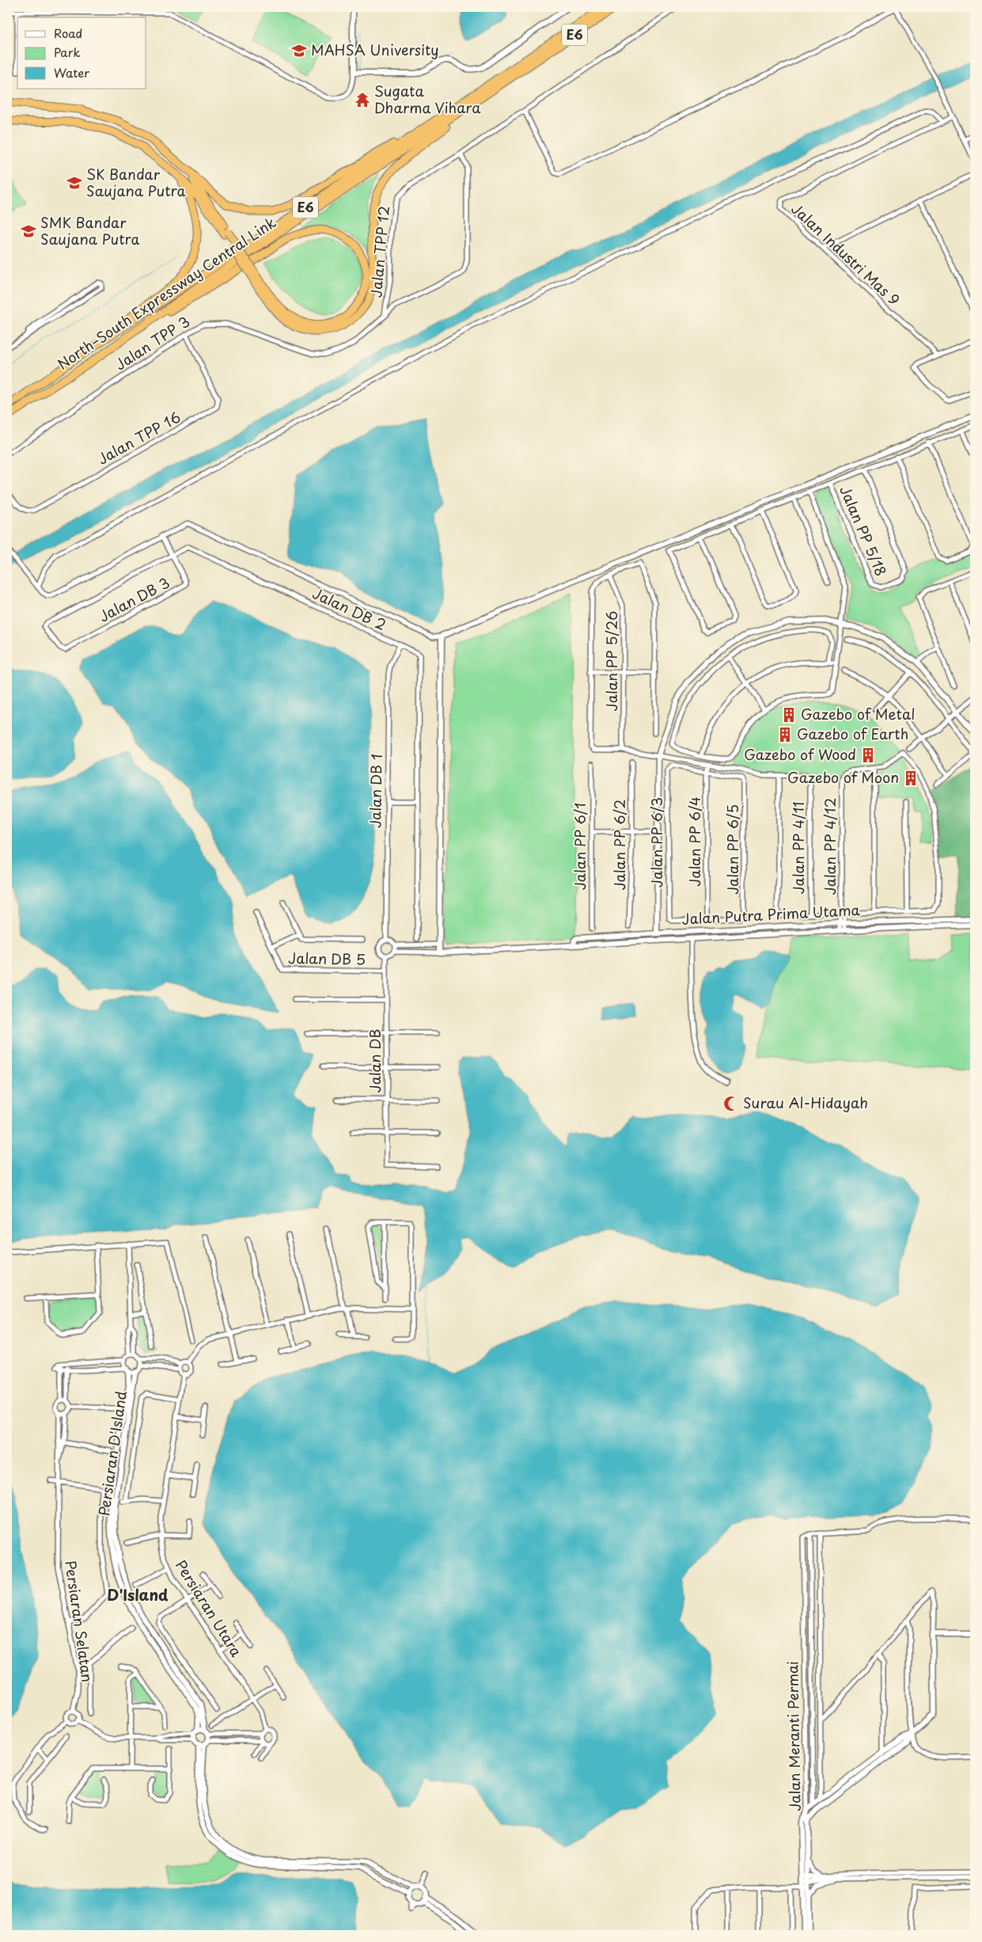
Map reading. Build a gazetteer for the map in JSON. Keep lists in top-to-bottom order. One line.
{"streets":{"highway":["E6","North–South Expressway Central Link"],"street":["Jalan TPP 12","Jalan Industri Mas 9","Jalan TPP 3","Jalan TPP 16","Jalan PP 5/18","Jalan DB 3","Jalan DB 2","Jalan PP 5/26","Jalan DB 1","Jalan PP 6/4","Jalan PP 6/3","Jalan PP 6/2","Jalan PP 6/1","Jalan PP 4/12","Jalan PP 4/11","Jalan PP 6/5","Jalan Putra Prima Utama","Jalan DB 5","Jalan DB","Persiaran D'Island","Persiaran Utara","Persiaran Selatan","Jalan Meranti Permai"]},"crossings":[["Jalan TPP 12","Jalan TPP 3"],["Jalan TPP 3","Jalan TPP 16"],["Jalan DB 3","Jalan DB 2"],["Jalan DB 2","Jalan DB 1"],["Jalan DB 1","Jalan DB"],["Jalan PP 6/4","Jalan PP 6/3"],["Jalan PP 6/4","Jalan PP 6/5"],["Jalan PP 6/3","Jalan PP 6/5"],["Jalan PP 4/12","Jalan Putra Prima Utama"],["Jalan DB 5","Jalan DB"]],"districts":["D'Island"],"places":{"school or university":["MAHSA University","SK Bandar Saujana Putra","SMK Bandar Saujana Putra"],"temple":["Sugata Dharma Vihara"],"building":["Gazebo of Metal","Gazebo of Earth","Gazebo of Wood","Gazebo of Moon"],"mosque":["Surau Al-Hidayah"]},"legend":["Road","Park","Water"]}
